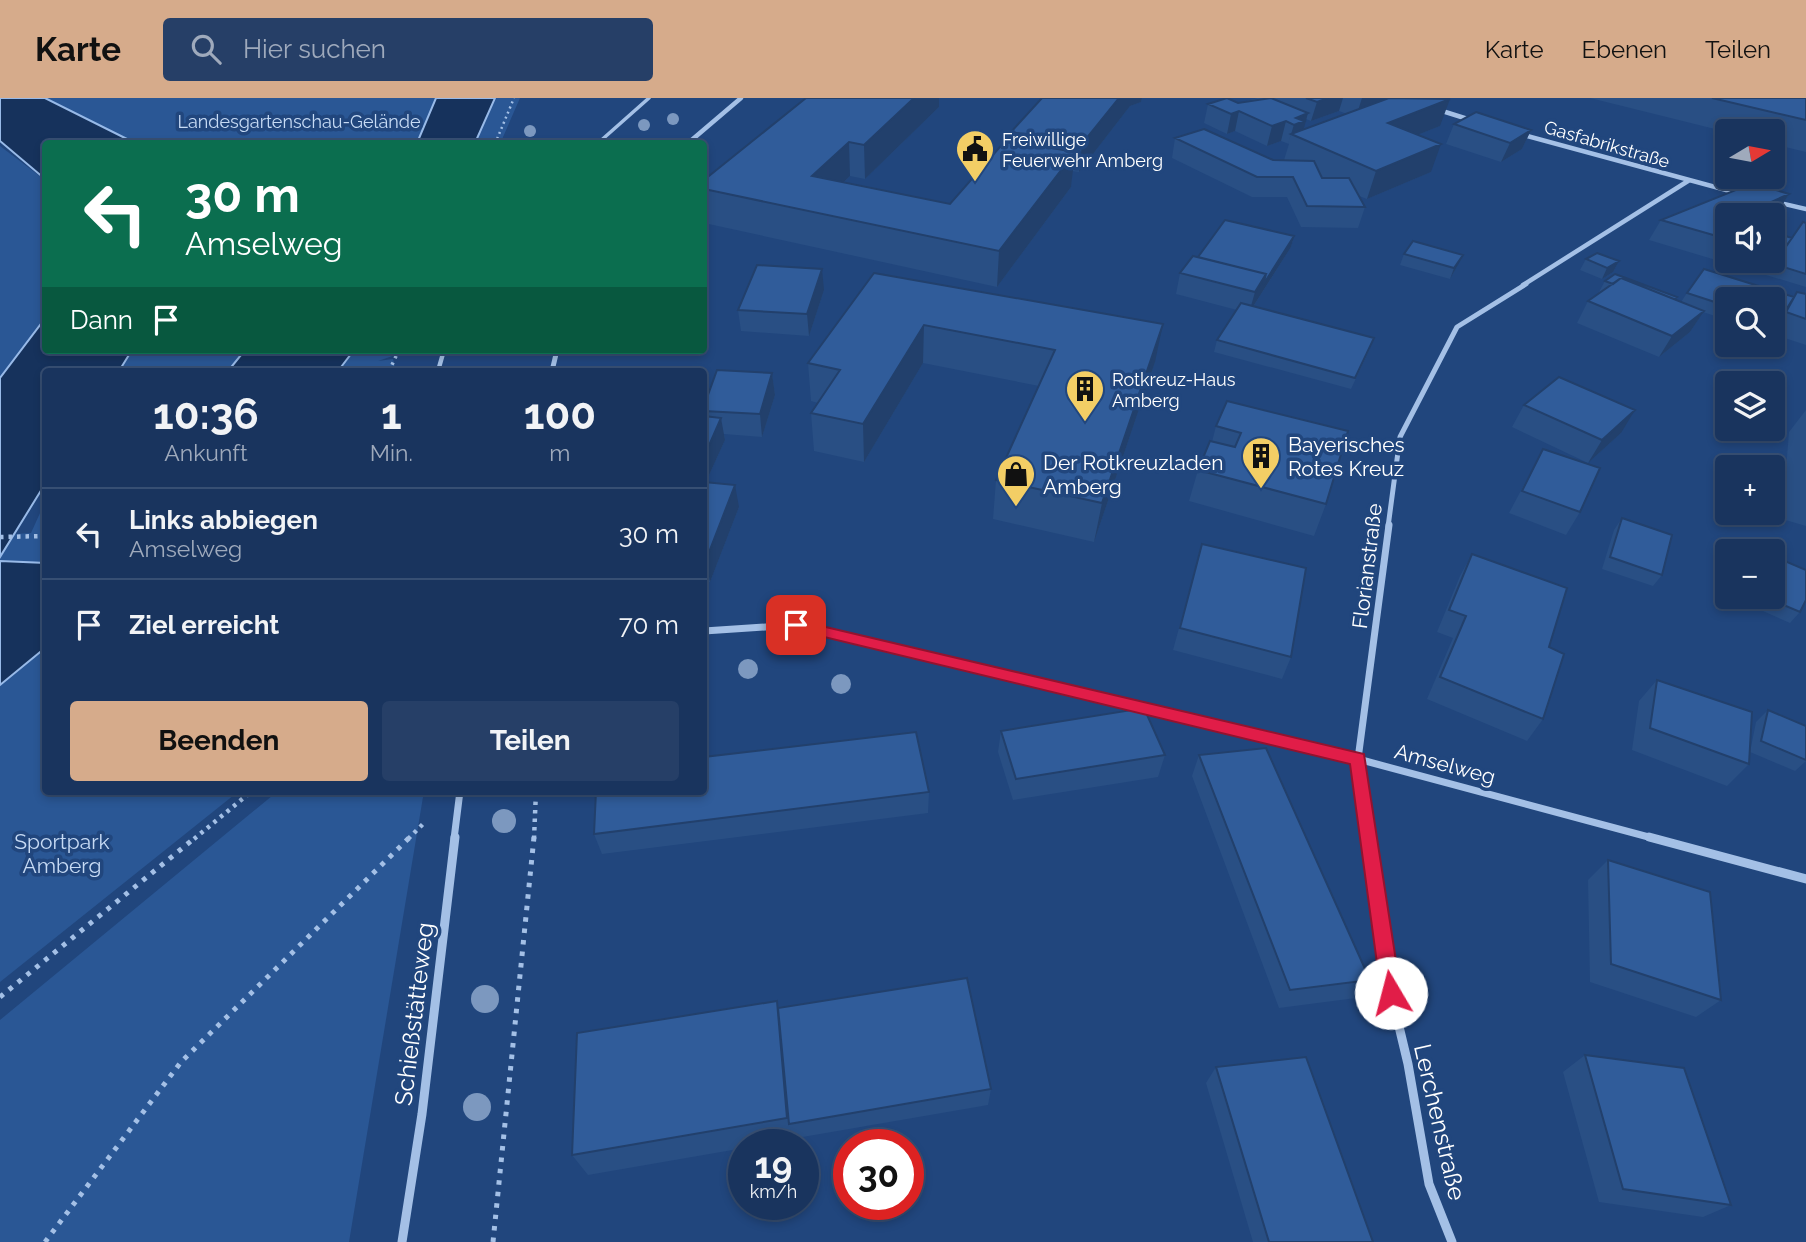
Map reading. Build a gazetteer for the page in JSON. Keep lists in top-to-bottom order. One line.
{"streets":{"street":["Gasfabrikstraße","Florianstraße","Amselweg","Schießstätteweg","Lerchenstraße"]},"crossings":[["Gasfabrikstraße","Florianstraße"],["Florianstraße","Amselweg"],["Florianstraße","Lerchenstraße"],["Amselweg","Lerchenstraße"]],"parks":["Landesgartenschau-Gelände","Sportpark Amberg"],"places":{"public building":["Freiwillige Feuerwehr Amberg"],"building":["Rotkreuz-Haus Amberg","Bayerisches Rotes Kreuz"],"shop":["Der Rotkreuzladen Amberg"]},"north":"right","page":{"header":"Karte","search":"Hier suchen","nav":["Karte","Ebenen","Teilen"],"map_buttons":["+","−"],"turn":["30 m","Amselweg"],"then":"Dann","eta":["10:36","Ankunft","1","Min.","100","m"],"list":[{"name":"Links abbiegen","note":"Amselweg","value":"30 m"},{"name":"Ziel erreicht","value":"70 m"}],"buttons":["Beenden","Teilen"],"speed":"19 km/h","limit":"30"}}
